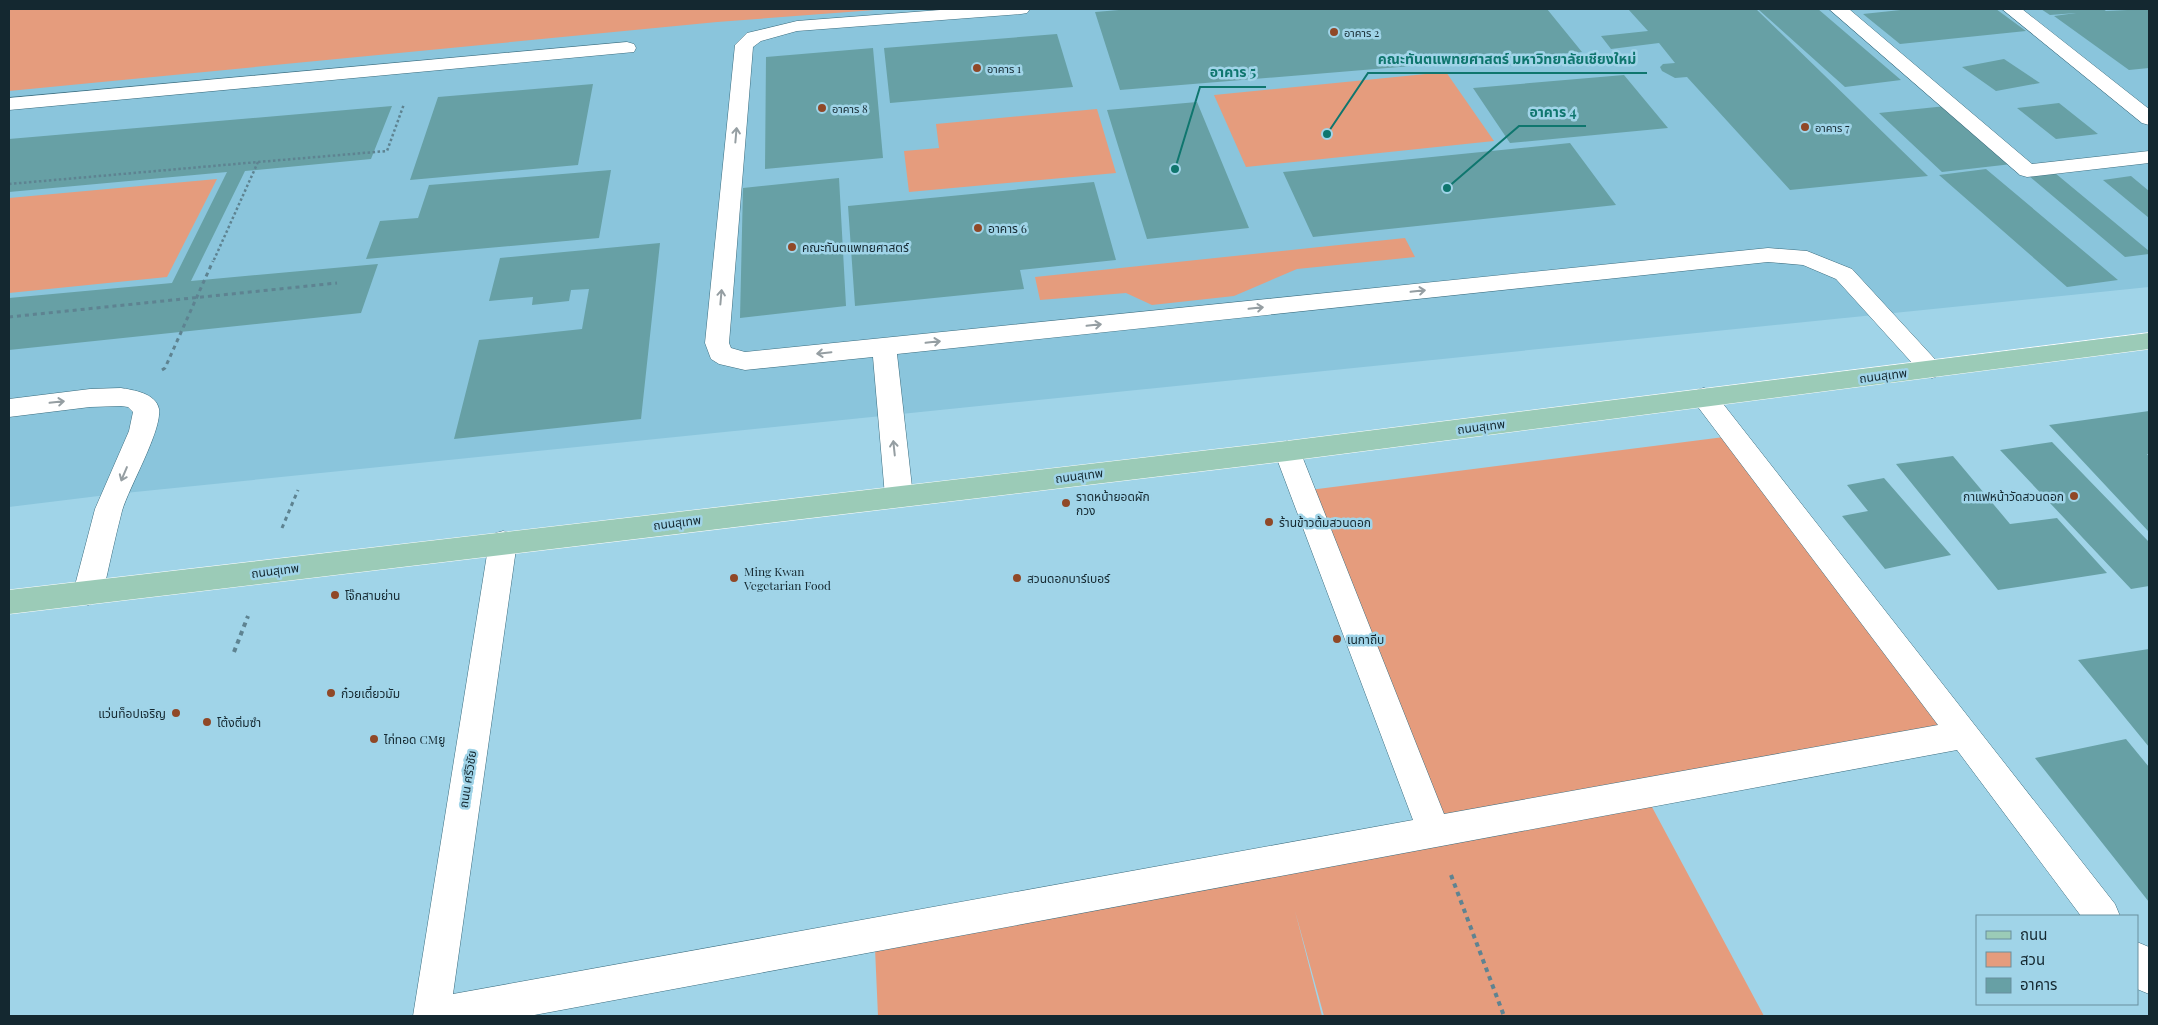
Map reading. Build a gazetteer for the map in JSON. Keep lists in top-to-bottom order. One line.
{"streets":{"main road":["ถนนสุเทพ"],"street":["ถนน ศรีวิชัย"]},"crossings":[["ถนนสุเทพ","ถนน ศรีวิชัย"]],"places":["อาคาร 2","อาคาร 1","อาคาร 8","อาคาร 7","คณะทันตแพทยศาสตร์ มหาวิทยาลัยเชียงใหม่","อาคาร 5","อาคาร 4","อาคาร 6","คณะทันตแพทยศาสตร์","กาแฟหน้าวัดสวนดอก","ราดหน้ายอดผัก กวง","ร้านข้าวต้มสวนดอก","Ming Kwan Vegetarian Food","สวนดอกบาร์เบอร์","โจ๊กสามย่าน","เนกาถีบ","ก๋วยเตี๋ยวมัม","แว่นท็อปเจริญ","โต้งติ่มซำ","ไก่ทอด CMยู"],"legend":["ถนน","สวน","อาคาร"]}
